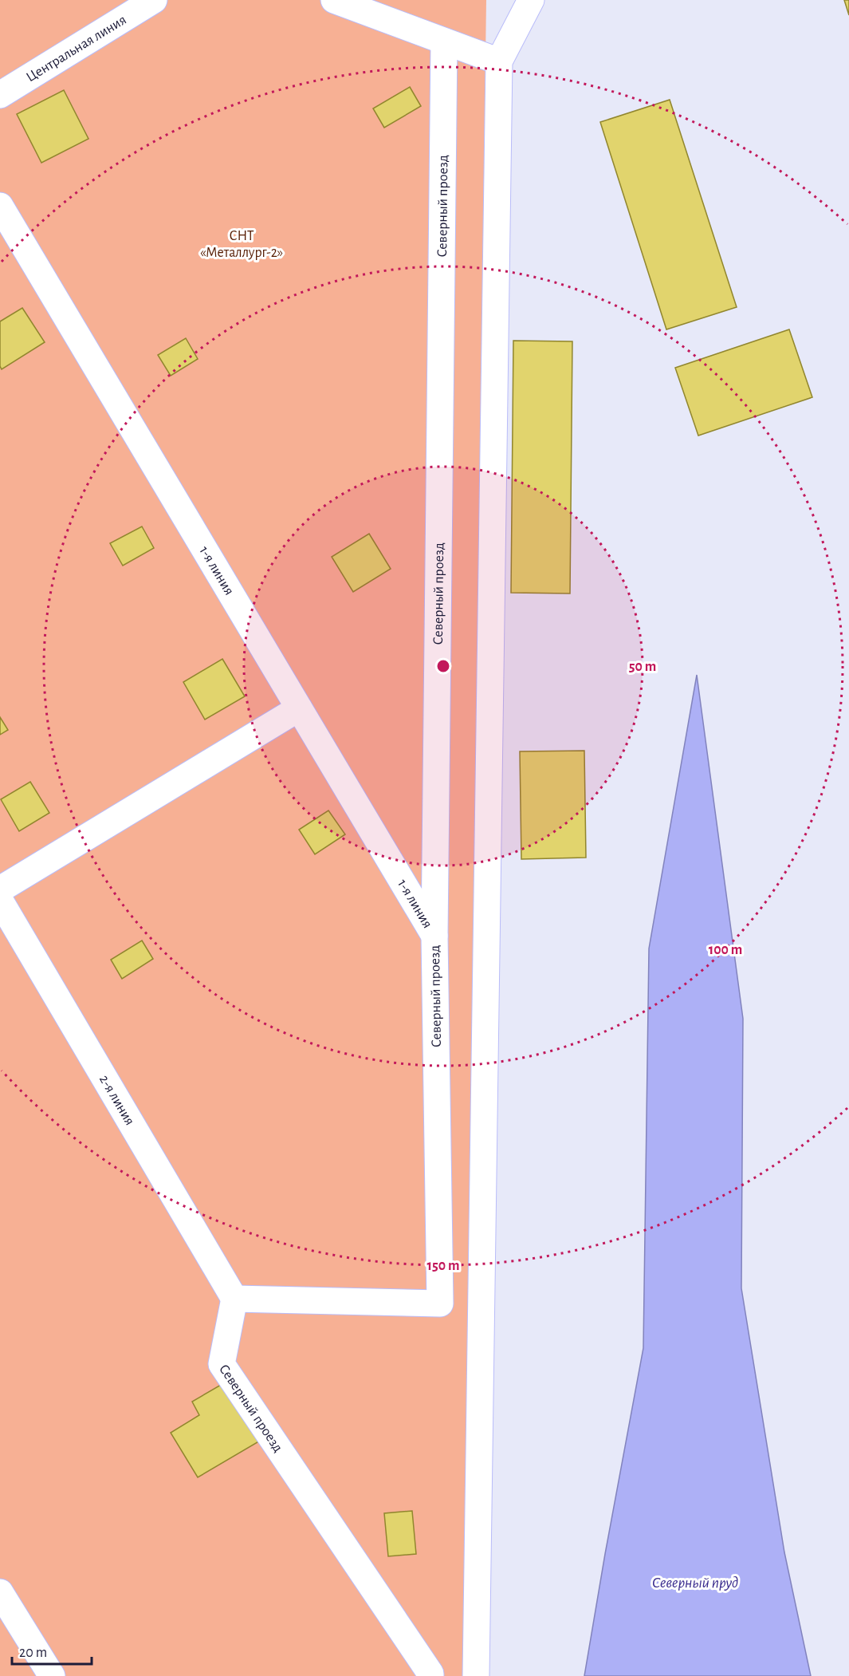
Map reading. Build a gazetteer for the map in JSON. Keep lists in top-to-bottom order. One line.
{"streets":{"street":["Центральная линия","Северный проезд","1-я линия","2-я линия"]},"crossings":[["Северный проезд","1-я линия"],["Северный проезд","2-я линия"]],"water":["Северный пруд"],"parks":["СНТ «Металлург-2»"],"scale_bar":"20 m","rings":["50 m","100 m","150 m"]}
